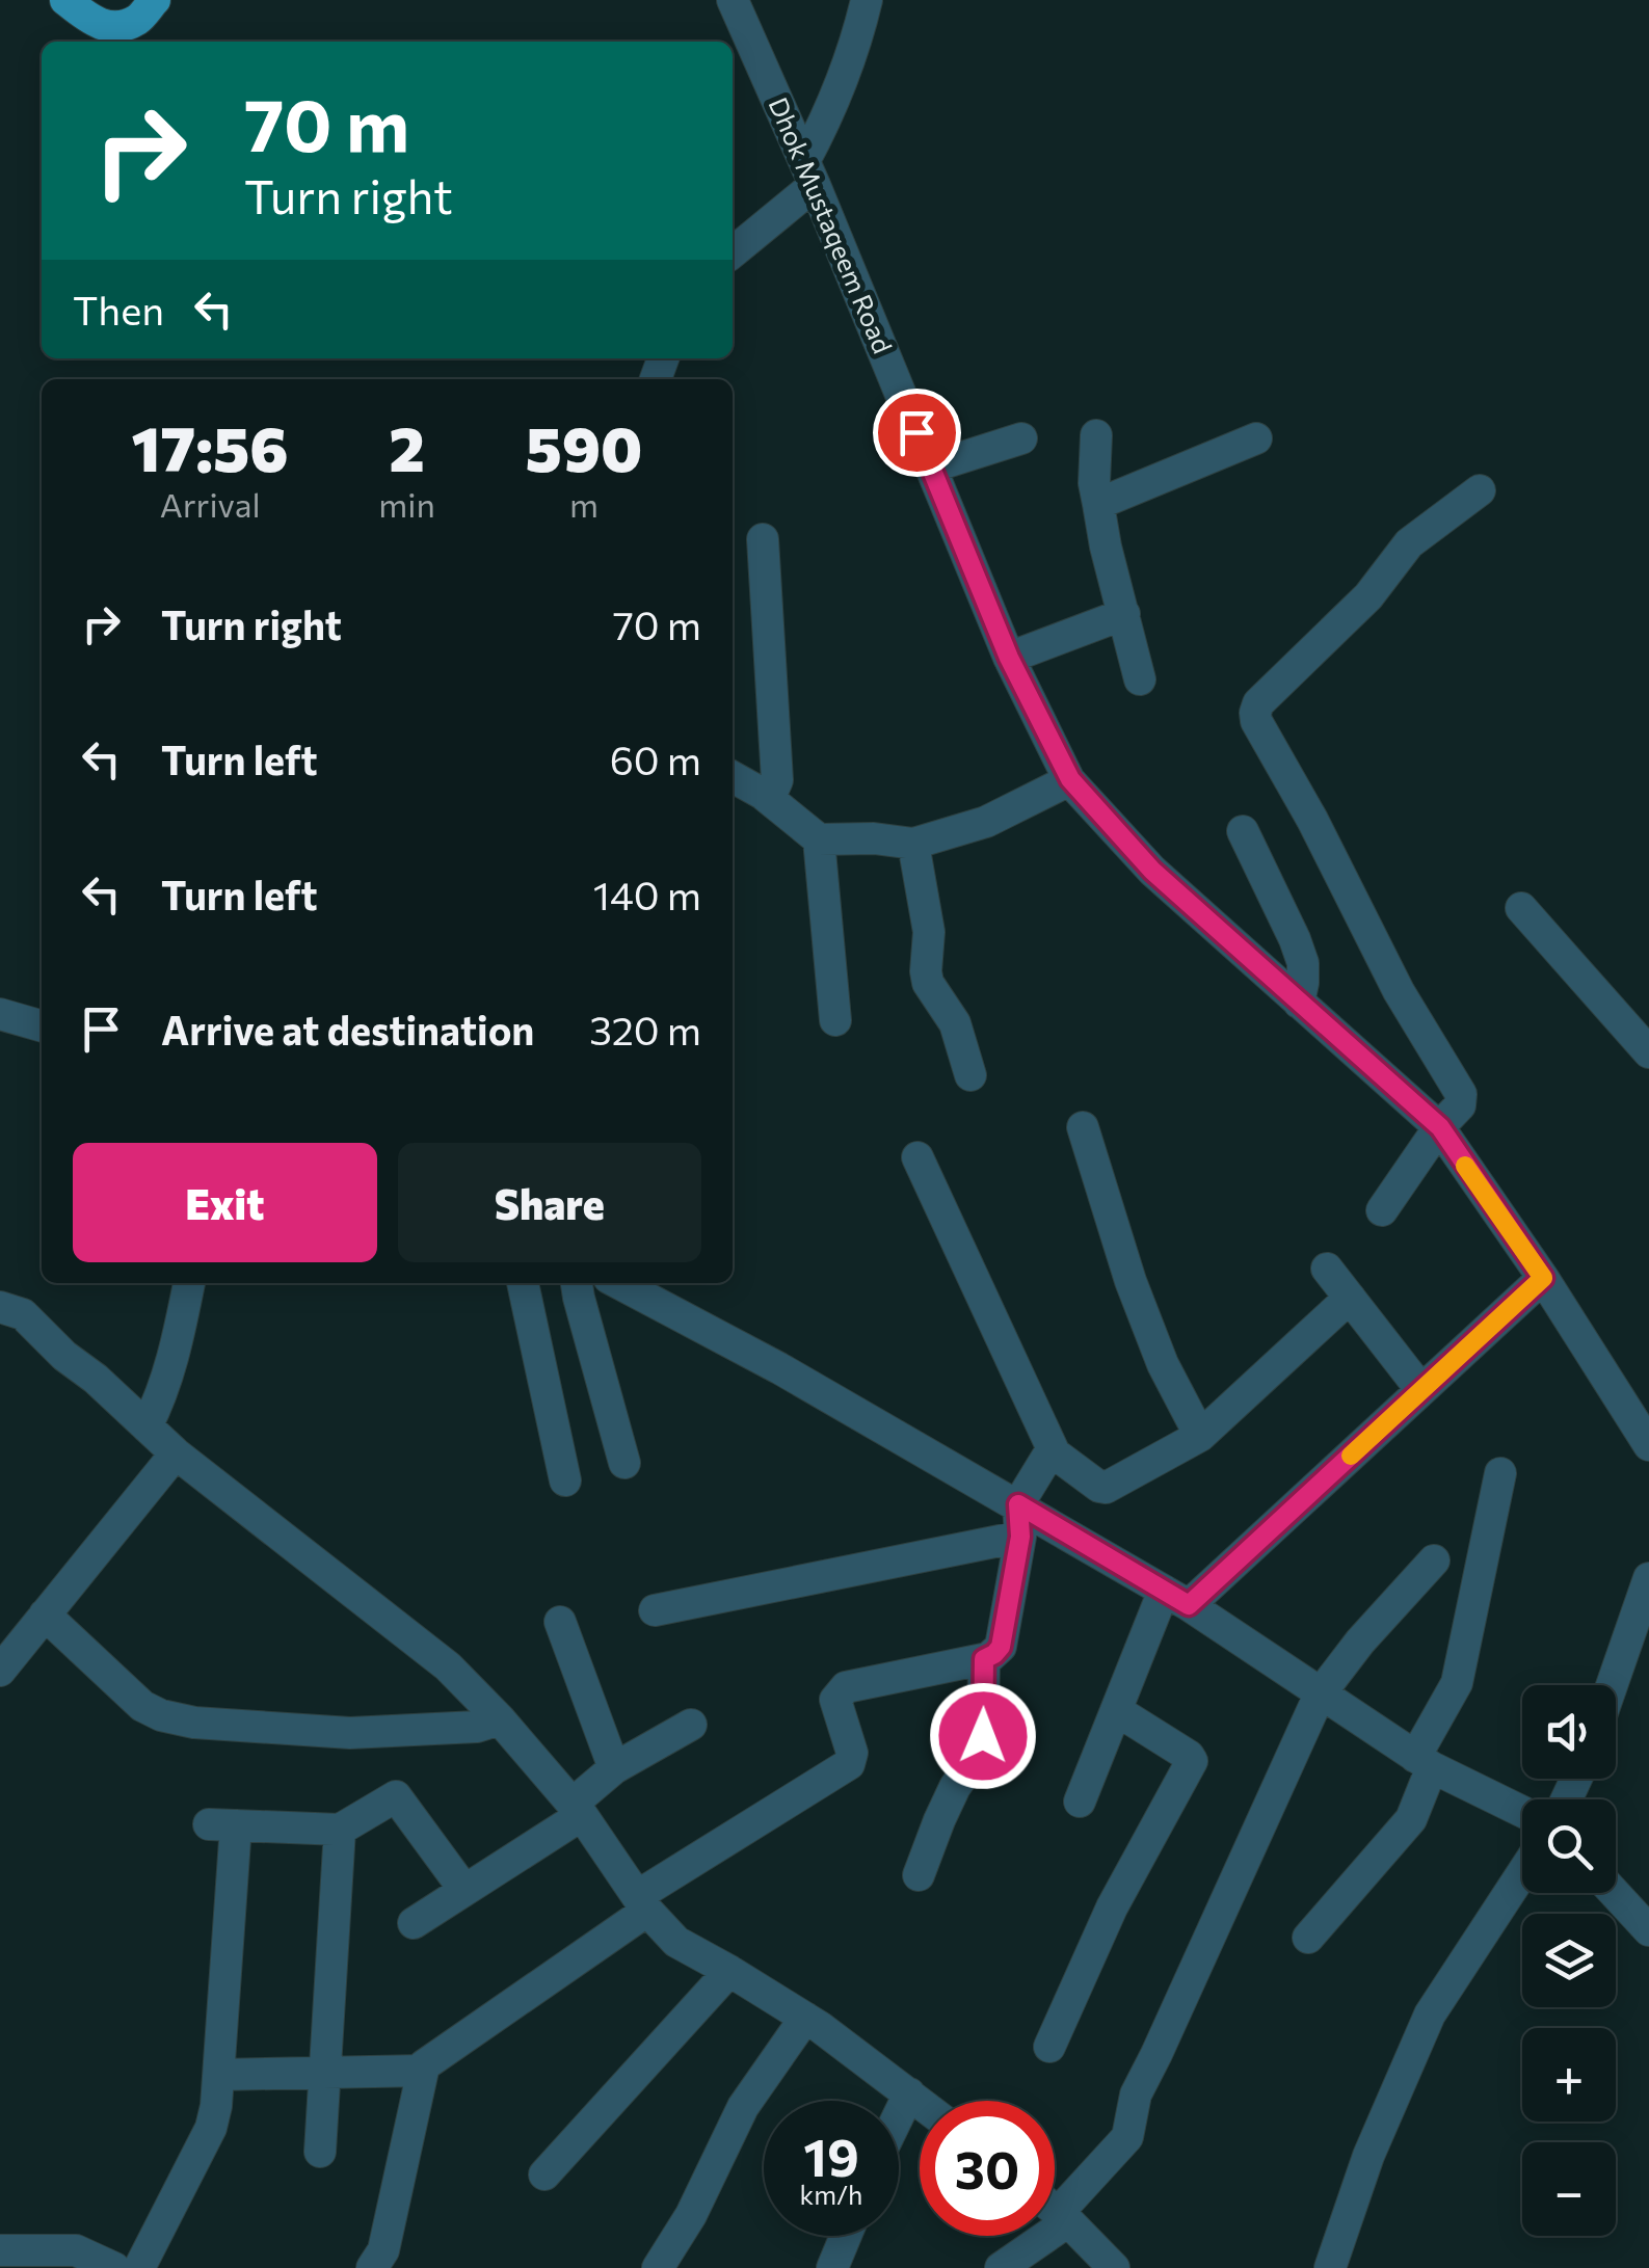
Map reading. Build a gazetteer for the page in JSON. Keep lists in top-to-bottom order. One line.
{"streets":{"street":["Dhok Mustaqeem Road"]},"page":{"turn":["70 m","Turn right"],"then":"Then","eta":["17:56","Arrival","2","min","590","m"],"list":[{"name":"Turn right","value":"70 m"},{"name":"Turn left","value":"60 m"},{"name":"Turn left","value":"140 m"},{"name":"Arrive at destination","value":"320 m"}],"buttons":["Exit","Share"],"map_buttons":["+","−"],"speed":"19 km/h","limit":"30"}}
